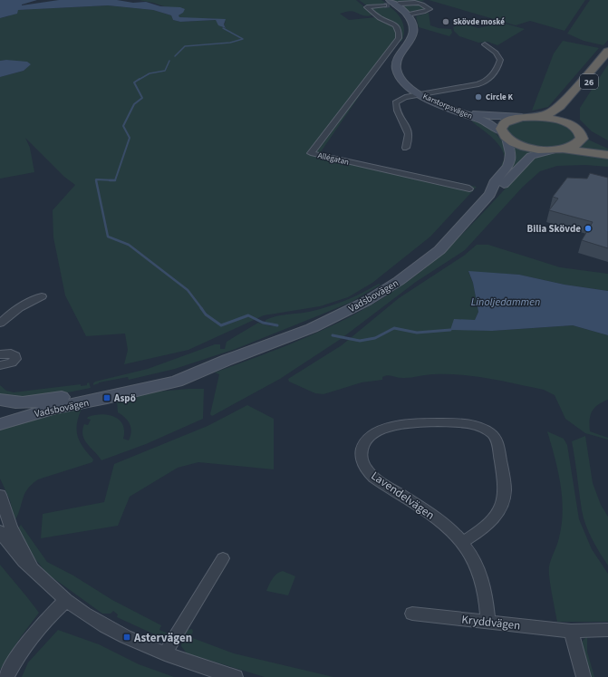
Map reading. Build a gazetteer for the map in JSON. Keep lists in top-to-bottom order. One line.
{"streets":{"highway":["26"],"main road":["Karstorpsvägen","Vadsbovägen"],"street":["Allégatan","Lavendelvägen","Kryddvägen"]},"crossings":[["26","Karstorpsvägen"],["26","Vadsbovägen"],["Karstorpsvägen","Vadsbovägen"],["Lavendelvägen","Kryddvägen"]],"water":["Linoljedammen"],"places":{"other":["Skövde moské","Circle K","Bilia Skövde"],"transit":["Aspö","Astervägen"]}}
